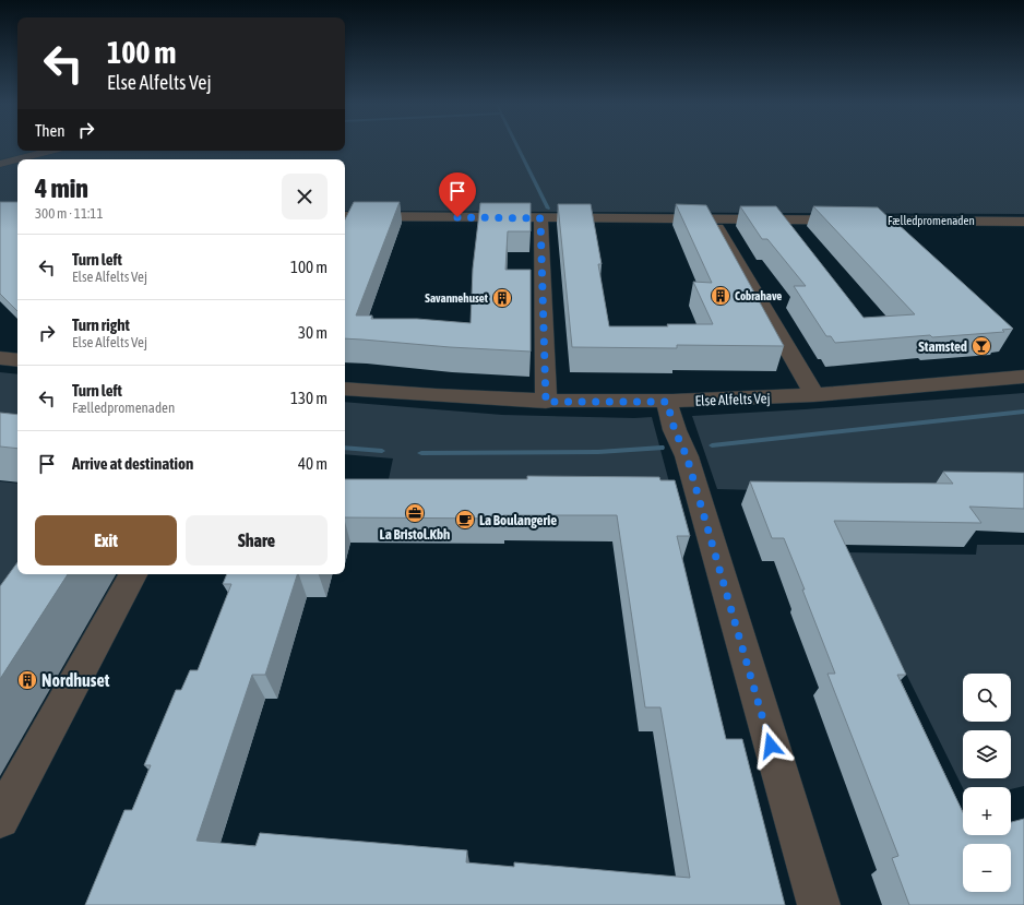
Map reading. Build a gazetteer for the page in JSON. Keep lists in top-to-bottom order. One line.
{"streets":{"street":["Fælledpromenaden","Else Alfelts Vej"]},"places":{"building":["Cobrahave","Savannehuset","Nordhuset"],"bar":["Stamsted"],"office":["La Bristol.Kbh"],"cafe":["La Boulangerie"]},"page":{"turn":["100 m","Else Alfelts Vej"],"then":"Then","heading":["4 min","300 m · 11:11"],"list":[{"name":"Turn left","note":"Else Alfelts Vej","value":"100 m"},{"name":"Turn right","note":"Else Alfelts Vej","value":"30 m"},{"name":"Turn left","note":"Fælledpromenaden","value":"130 m"},{"name":"Arrive at destination","value":"40 m"}],"buttons":["Exit","Share"],"map_buttons":["+","−"]}}
